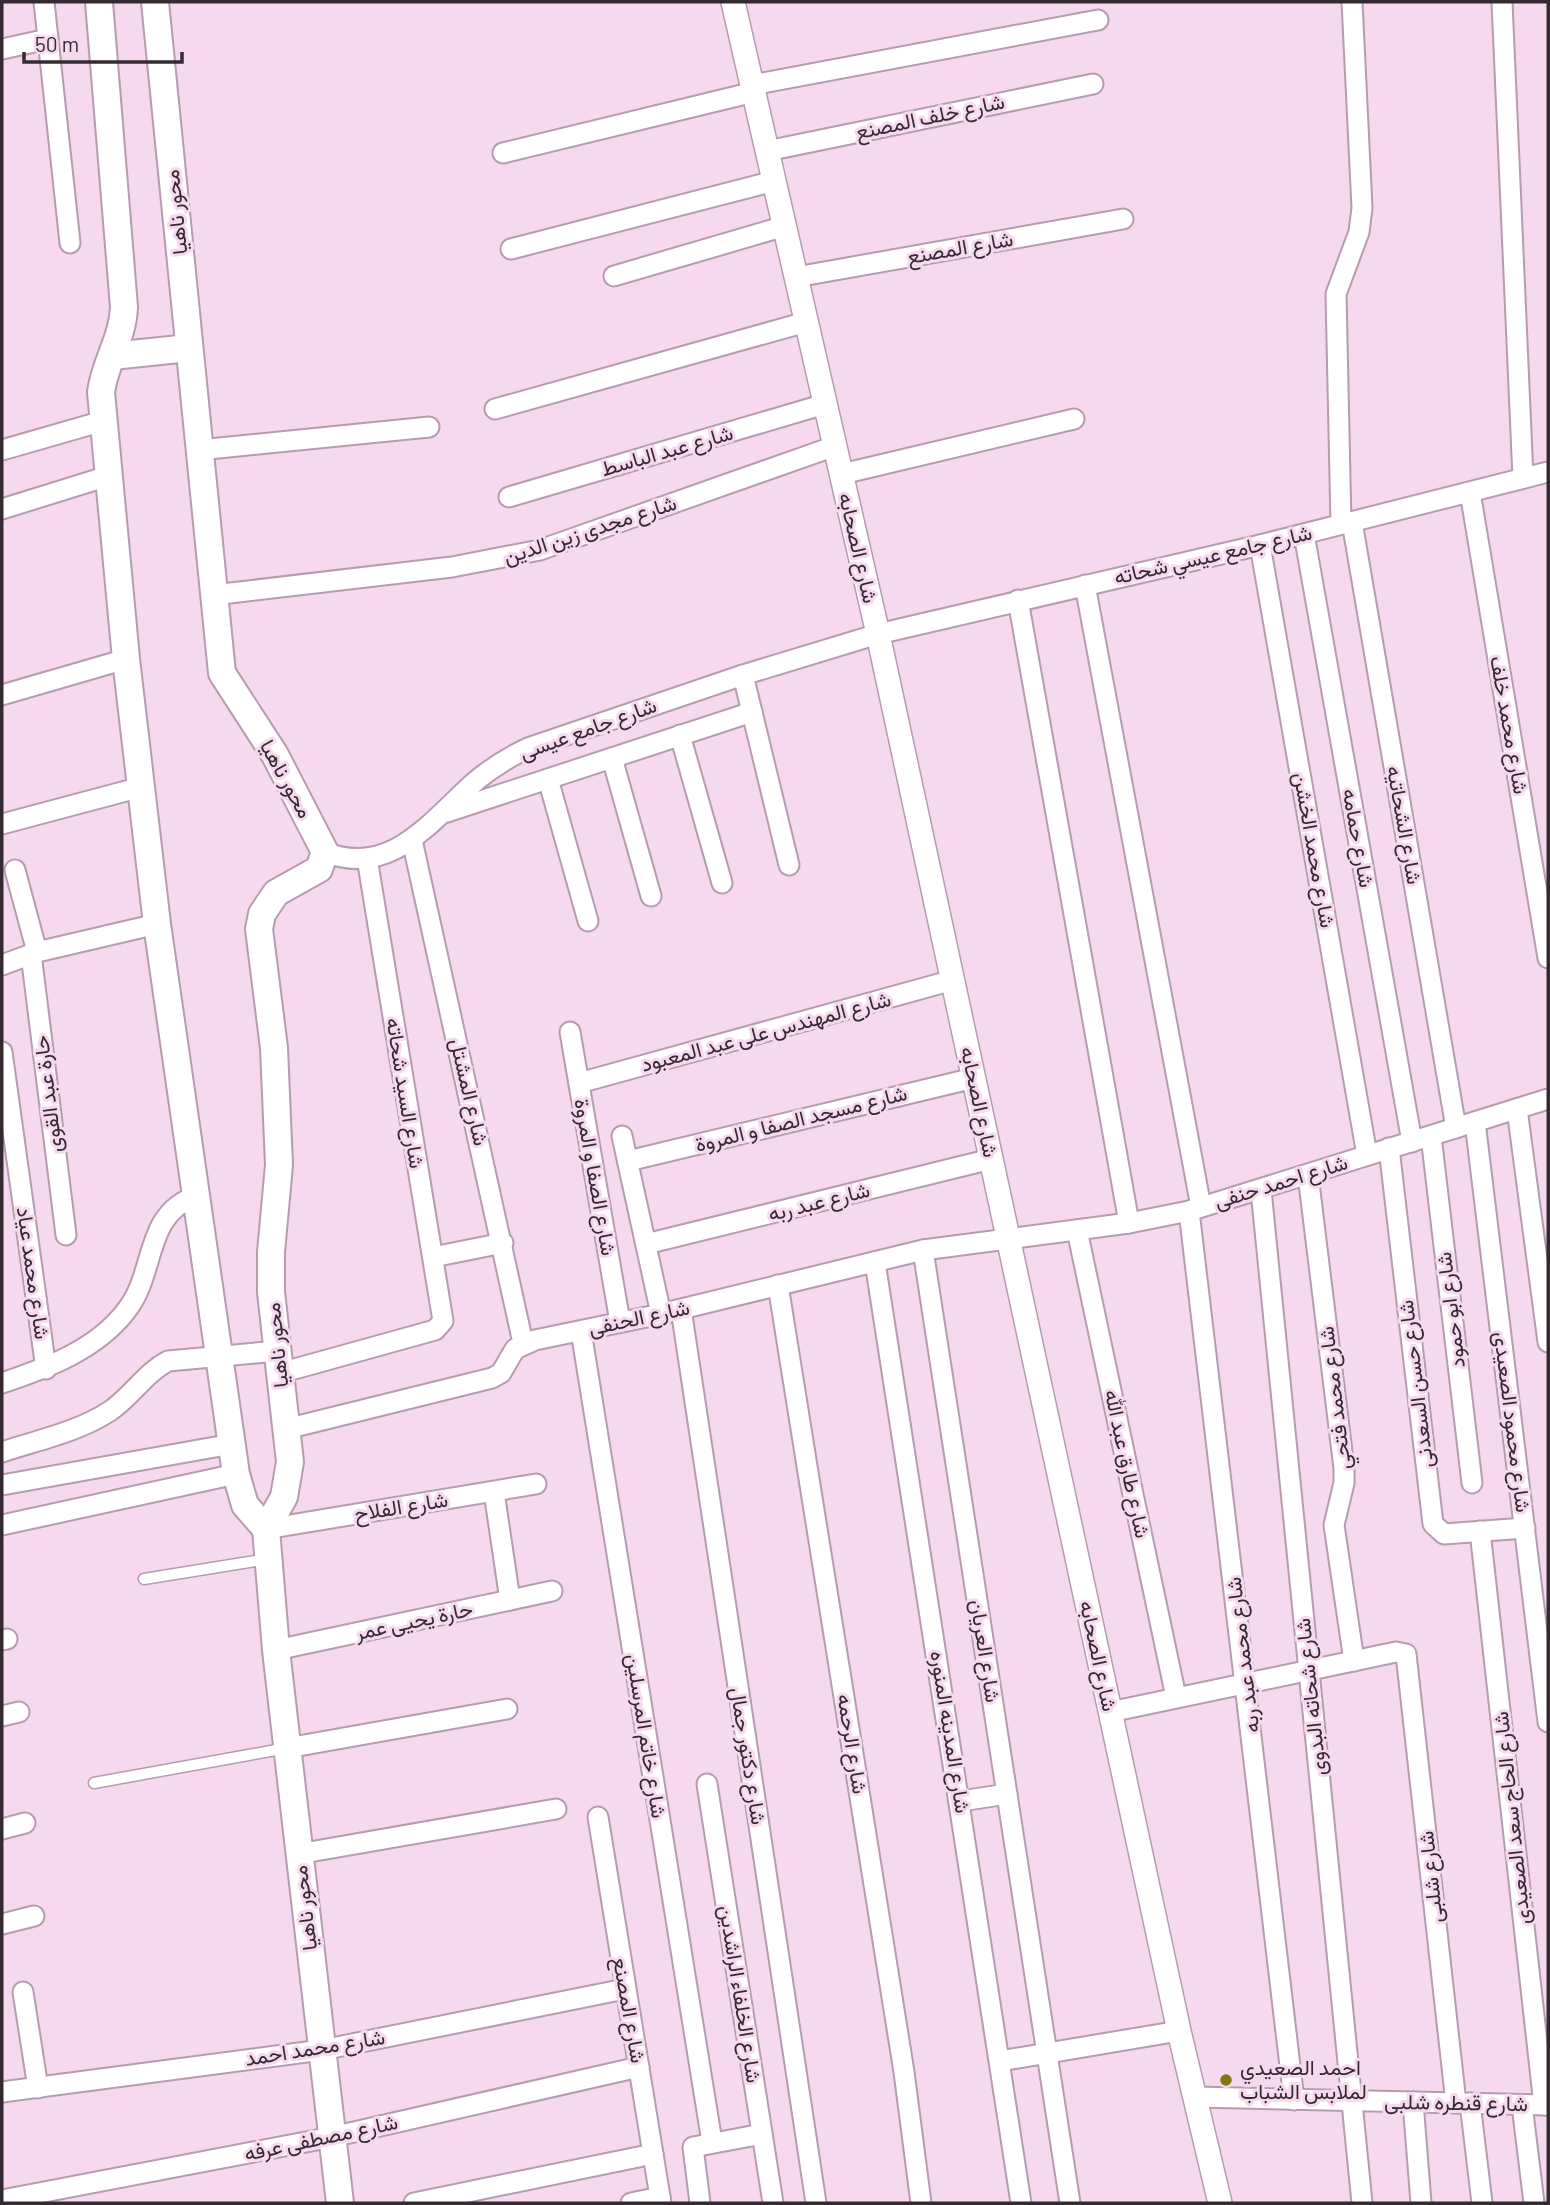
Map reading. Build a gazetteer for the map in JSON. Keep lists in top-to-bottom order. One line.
{"streets":{"main road":["محور ناهيا"],"street":["شارع خلف المصنع","شارع المصنع","شارع عبد الباسط","شارع مجدى زين الدين","شارع الصحابه","شارع جامع عيسي شحاته","شارع محمد خلف","شارع جامع عيسى","شارع الشحاتيه","شارع حمامه","شارع محمد الخشن","شارع المهندس على عبد المعبود","شارع المشتل","شارع السيد شحاته","حارة عبد القوى","شارع مسجد الصفا و المروة","شارع الصفا و المروة","شارع احمد حنفى","شارع عبد ربه","شارع محمد عياد","شارع ابو حمود","شارع الحنفى","شارع حسن السعدنى","شارع محمد فتحي","شارع محمود الصعيدى","شارع طارق عبد الله","شارع الفلاح","حارة يحيى عمر","شارع العريان","شارع محمد عبد ربه","شارع شحاته البدوى","شارع المدينه المنوره","شارع خاتم المرسلين","شارع الرحمه","شارع دكتور جمال","شارع الحاج سعد الصعيدى","شارع شلبى","شارع الخلفاء الراشدين","شارع محمد احمد","شارع قنطره شلبى","شارع مصطفى عرفه"]},"crossings":[["شارع خلف المصنع","شارع الصحابه"],["محور ناهيا","شارع مجدى زين الدين"],["محور ناهيا","شارع جامع عيسى"],["محور ناهيا","شارع السيد شحاته"],["محور ناهيا","شارع الفلاح"],["محور ناهيا","حارة يحيى عمر"],["محور ناهيا","شارع محمد احمد"],["محور ناهيا","شارع مصطفى عرفه"],["شارع المصنع","شارع الصحابه"],["شارع المصنع","شارع محمد احمد"],["شارع المصنع","شارع مصطفى عرفه"],["شارع عبد الباسط","شارع الصحابه"],["شارع مجدى زين الدين","شارع الصحابه"],["شارع الصحابه","شارع جامع عيسي شحاته"],["شارع الصحابه","شارع جامع عيسى"],["شارع الصحابه","شارع المهندس على عبد المعبود"],["شارع الصحابه","شارع مسجد الصفا و المروة"],["شارع الصحابه","شارع احمد حنفى"],["شارع الصحابه","شارع عبد ربه"],["شارع الصحابه","شارع الحنفى"],["شارع الصحابه","شارع قنطره شلبى"],["شارع جامع عيسي شحاته","شارع محمد خلف"],["شارع جامع عيسي شحاته","شارع جامع عيسى"],["شارع جامع عيسي شحاته","شارع الشحاتيه"],["شارع جامع عيسي شحاته","شارع حمامه"],["شارع جامع عيسي شحاته","شارع محمد الخشن"],["شارع جامع عيسي شحاته","شارع محمد عبد ربه"],["شارع جامع عيسى","شارع المشتل"],["شارع جامع عيسى","شارع السيد شحاته"],["شارع الشحاتيه","شارع احمد حنفى"],["شارع الشحاتيه","شارع محمود الصعيدى"],["شارع حمامه","شارع احمد حنفى"],["شارع محمد الخشن","شارع احمد حنفى"],["شارع المهندس على عبد المعبود","شارع الصفا و المروة"],["شارع المشتل","شارع الحنفى"],["شارع الصفا و المروة","شارع الحنفى"],["شارع احمد حنفى","شارع ابو حمود"],["شارع احمد حنفى","شارع الحنفى"],["شارع احمد حنفى","شارع حسن السعدنى"],["شارع احمد حنفى","شارع محمد فتحي"],["شارع احمد حنفى","شارع محمود الصعيدى"],["شارع احمد حنفى","شارع طارق عبد الله"],["شارع احمد حنفى","شارع محمد عبد ربه"],["شارع احمد حنفى","شارع شحاته البدوى"],["شارع الحنفى","شارع العريان"],["شارع الحنفى","شارع المدينه المنوره"],["شارع الحنفى","شارع خاتم المرسلين"],["شارع الحنفى","شارع الرحمه"],["شارع الحنفى","شارع دكتور جمال"],["شارع حسن السعدنى","شارع محمود الصعيدى"],["شارع حسن السعدنى","شارع الحاج سعد الصعيدى"],["شارع محمد فتحي","شارع شلبى"],["شارع محمد عبد ربه","شارع قنطره شلبى"],["شارع شحاته البدوى","شارع قنطره شلبى"],["شارع الحاج سعد الصعيدى","شارع قنطره شلبى"],["شارع شلبى","شارع قنطره شلبى"]],"places":["احمد الصعيدي لملابس الشباب"],"scale_bar":"50 m"}
